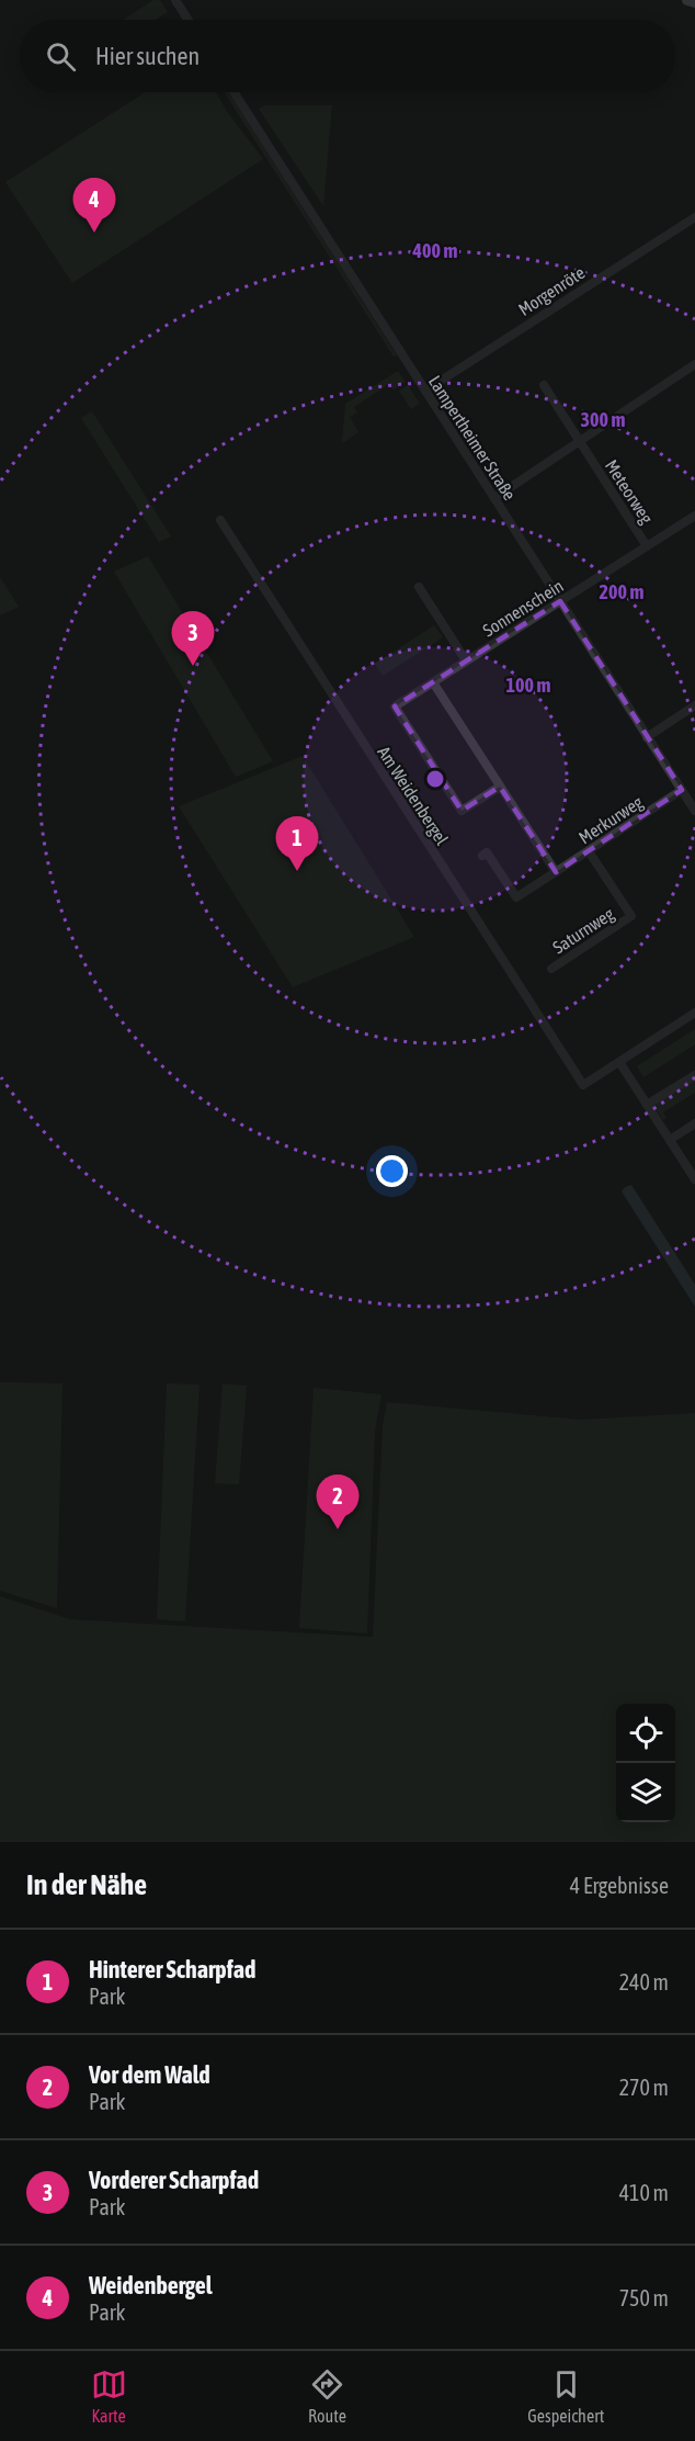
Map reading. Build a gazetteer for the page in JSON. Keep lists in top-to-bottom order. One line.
{"streets":{"street":["Morgenröte","Lampertheimer Straße","Meteorweg","Sonnenschein","Am Weidenbergel","Merkurweg","Saturnweg"]},"crossings":[["Morgenröte","Lampertheimer Straße"],["Lampertheimer Straße","Sonnenschein"],["Lampertheimer Straße","Merkurweg"],["Meteorweg","Sonnenschein"],["Merkurweg","Saturnweg"]],"page":{"search":"Hier suchen","pins":["4","3","1","2"],"heading":["In der Nähe","4 Ergebnisse"],"list":[{"mark":"1","name":"Hinterer Scharpfad","note":"Park","value":"240 m"},{"mark":"2","name":"Vor dem Wald","note":"Park","value":"270 m"},{"mark":"3","name":"Vorderer Scharpfad","note":"Park","value":"410 m"},{"mark":"4","name":"Weidenbergel","note":"Park","value":"750 m"}],"nav":["Karte","Route","Gespeichert"]},"rings":["400 m","300 m","200 m","100 m"]}
